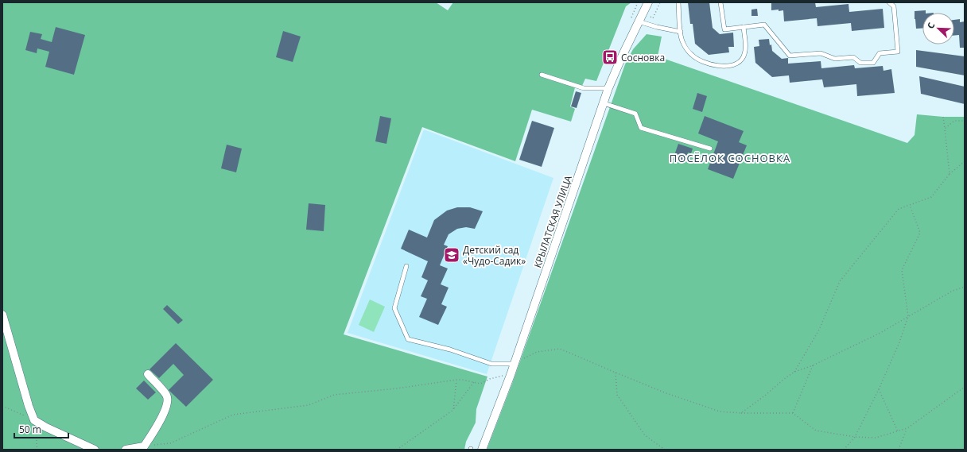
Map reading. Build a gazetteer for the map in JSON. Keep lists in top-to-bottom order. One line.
{"streets":{"street":["КРЫЛАТСКАЯ УЛИЦА"]},"districts":["ПОСЁЛОК СОСНОВКА"],"places":{"bus stop":["Сосновка"],"school or university":["Детский сад «Чудо-Садик»"]},"scale_bar":"50 m","north":"top left"}
